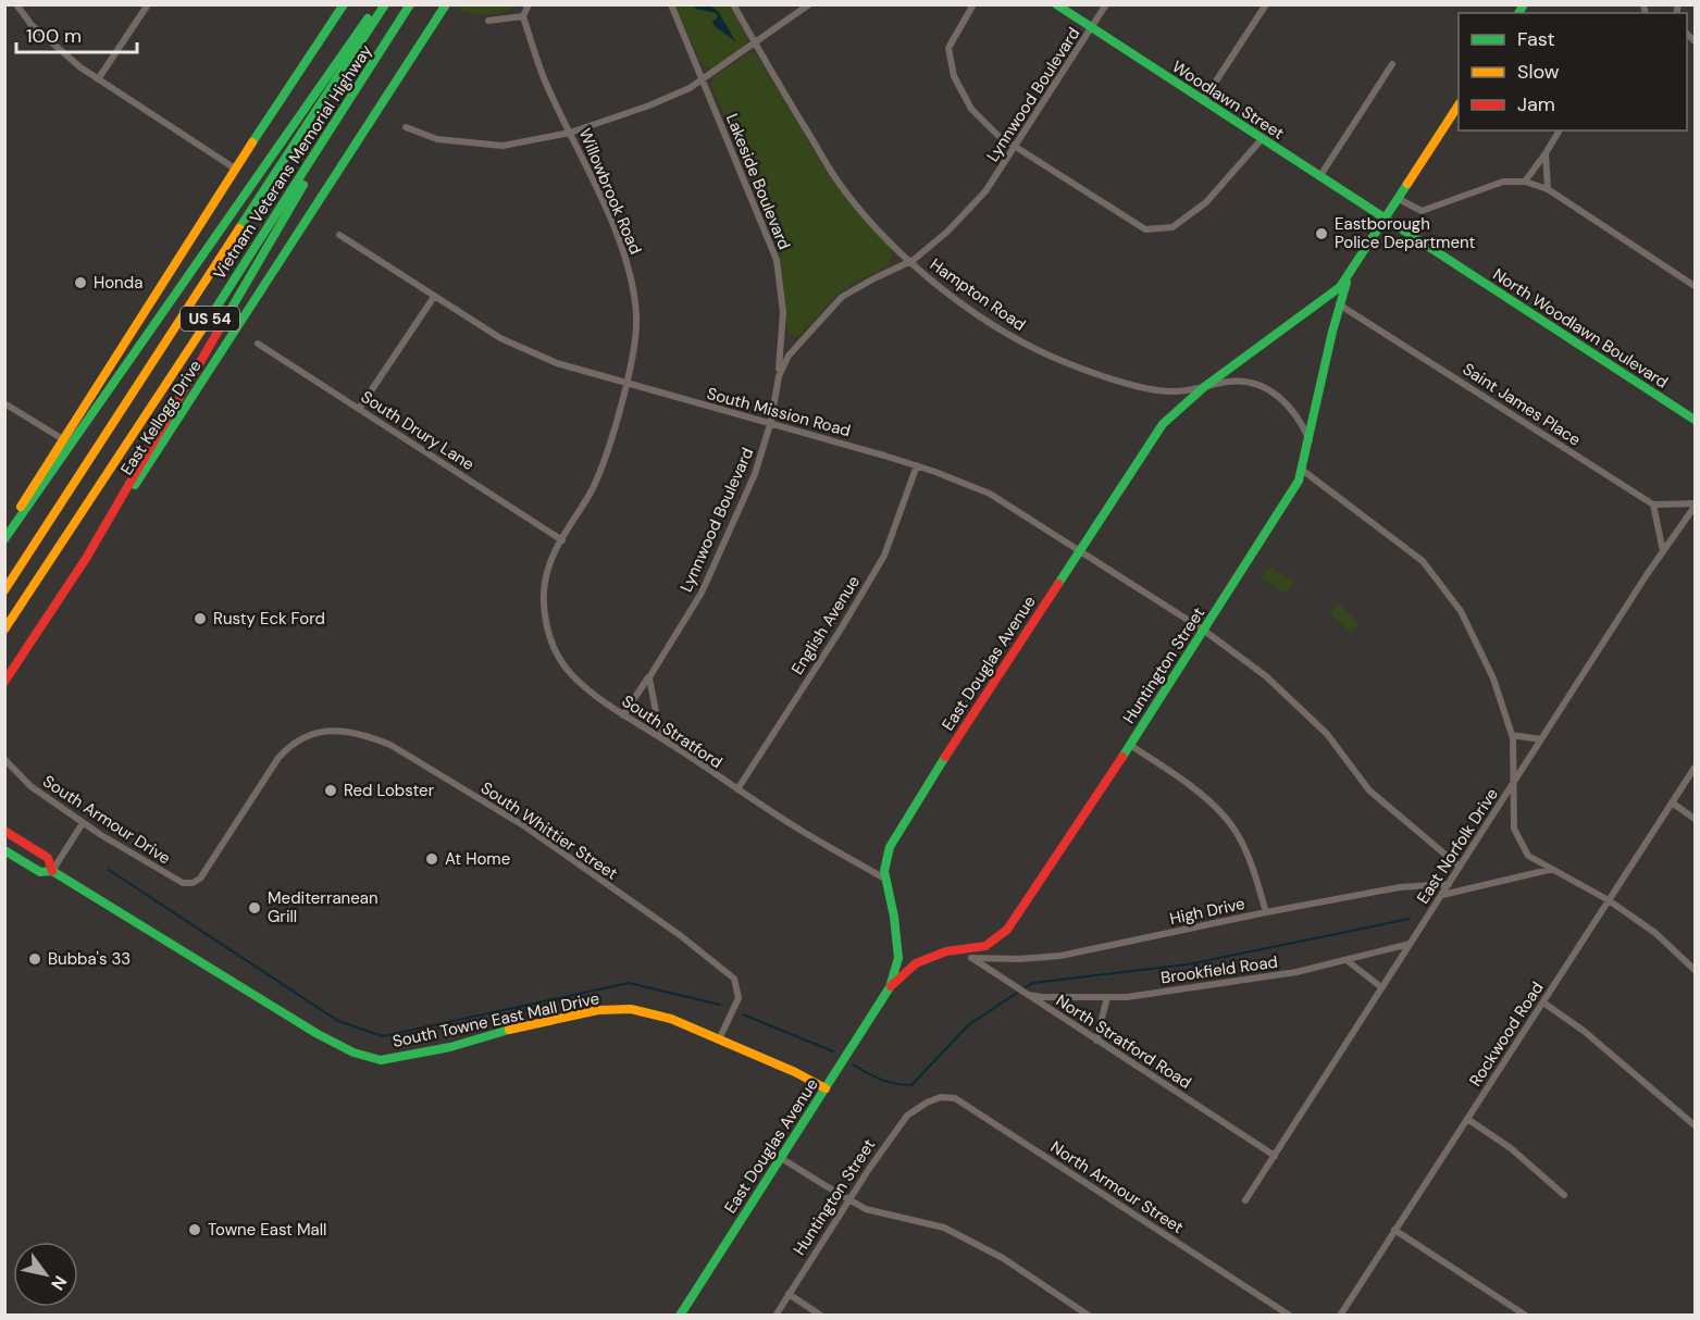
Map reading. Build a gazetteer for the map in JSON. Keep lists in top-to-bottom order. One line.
{"streets":{"main road":["Woodlawn Street","Vietnam Veterans Memorial Highway","US 54","North Woodlawn Boulevard","East Kellogg Drive","East Douglas Avenue","Huntington Street","South Towne East Mall Drive"],"street":["Lynnwood Boulevard","Lakeside Boulevard","Willowbrook Road","Hampton Road","Saint James Place","South Mission Road","South Drury Lane","English Avenue","South Stratford","South Armour Drive","South Whittier Street","East Norfolk Drive","High Drive","Brookfield Road","Rockwood Road","North Stratford Road","North Armour Street"]},"crossings":[["Lynnwood Boulevard","Woodlawn Street"],["Lynnwood Boulevard","Lakeside Boulevard"],["Lynnwood Boulevard","Hampton Road"],["Lynnwood Boulevard","South Mission Road"],["Lynnwood Boulevard","South Stratford"],["Woodlawn Street","North Woodlawn Boulevard"],["Woodlawn Street","East Douglas Avenue"],["Willowbrook Road","South Mission Road"],["Willowbrook Road","South Drury Lane"],["Willowbrook Road","South Stratford"],["Hampton Road","East Douglas Avenue"],["Hampton Road","Huntington Street"],["North Woodlawn Boulevard","East Douglas Avenue"],["Saint James Place","Huntington Street"],["South Mission Road","English Avenue"],["South Mission Road","East Douglas Avenue"],["South Mission Road","Huntington Street"],["South Mission Road","East Norfolk Drive"],["South Drury Lane","South Stratford"],["English Avenue","South Stratford"],["East Douglas Avenue","Huntington Street"],["East Douglas Avenue","South Stratford"],["East Douglas Avenue","South Towne East Mall Drive"],["Huntington Street","North Stratford Road"],["Huntington Street","North Armour Street"],["South Armour Drive","South Whittier Street"],["South Whittier Street","South Towne East Mall Drive"],["East Norfolk Drive","High Drive"],["East Norfolk Drive","Brookfield Road"],["East Norfolk Drive","North Stratford Road"],["High Drive","North Stratford Road"],["Brookfield Road","North Stratford Road"]],"places":["Eastborough Police Department","Honda","Rusty Eck Ford","Red Lobster","At Home","Mediterranean Grill","Bubba's 33","Towne East Mall"],"legend":["Fast","Slow","Jam"],"scale_bar":"100 m","north":"bottom right"}
